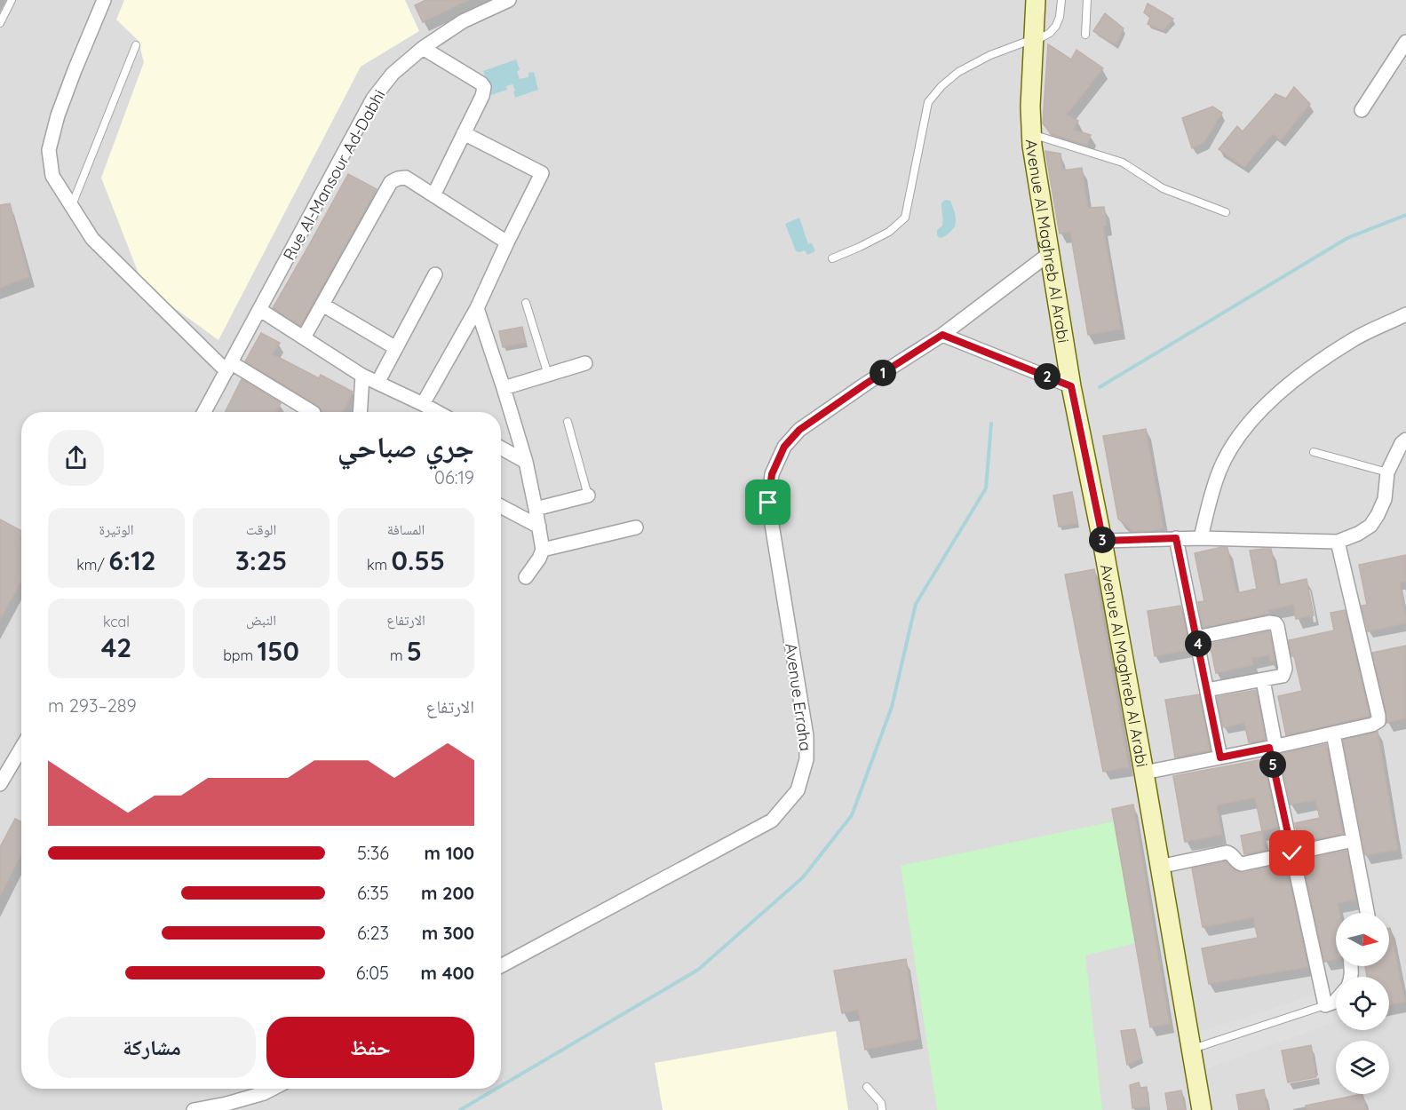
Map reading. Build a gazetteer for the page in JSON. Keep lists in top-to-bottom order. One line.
{"streets":{"main road":["Avenue Al Maghreb Al Arabi"],"street":["Rue Al-Mansour Ad-Dabhi","Avenue Erraha"]},"crossings":[["Avenue Al Maghreb Al Arabi","Avenue Erraha"]],"north":"right","page":{"pins":["1","2","3","4","5"],"heading":["جري صباحي","06:19"],"stats":[["المسافة","0.55 km"],["الوقت","3:25"],["الوتيرة","6:12 /km"],["الارتفاع","5 m"],["النبض","150 bpm"],["kcal","42"]],"chart":["الارتفاع","289–293 m"],"list":[{"name":"100 m","note":"5:36"},{"name":"200 m","note":"6:35"},{"name":"300 m","note":"6:23"},{"name":"400 m","note":"6:05"}],"buttons":["حفظ","مشاركة"]}}
